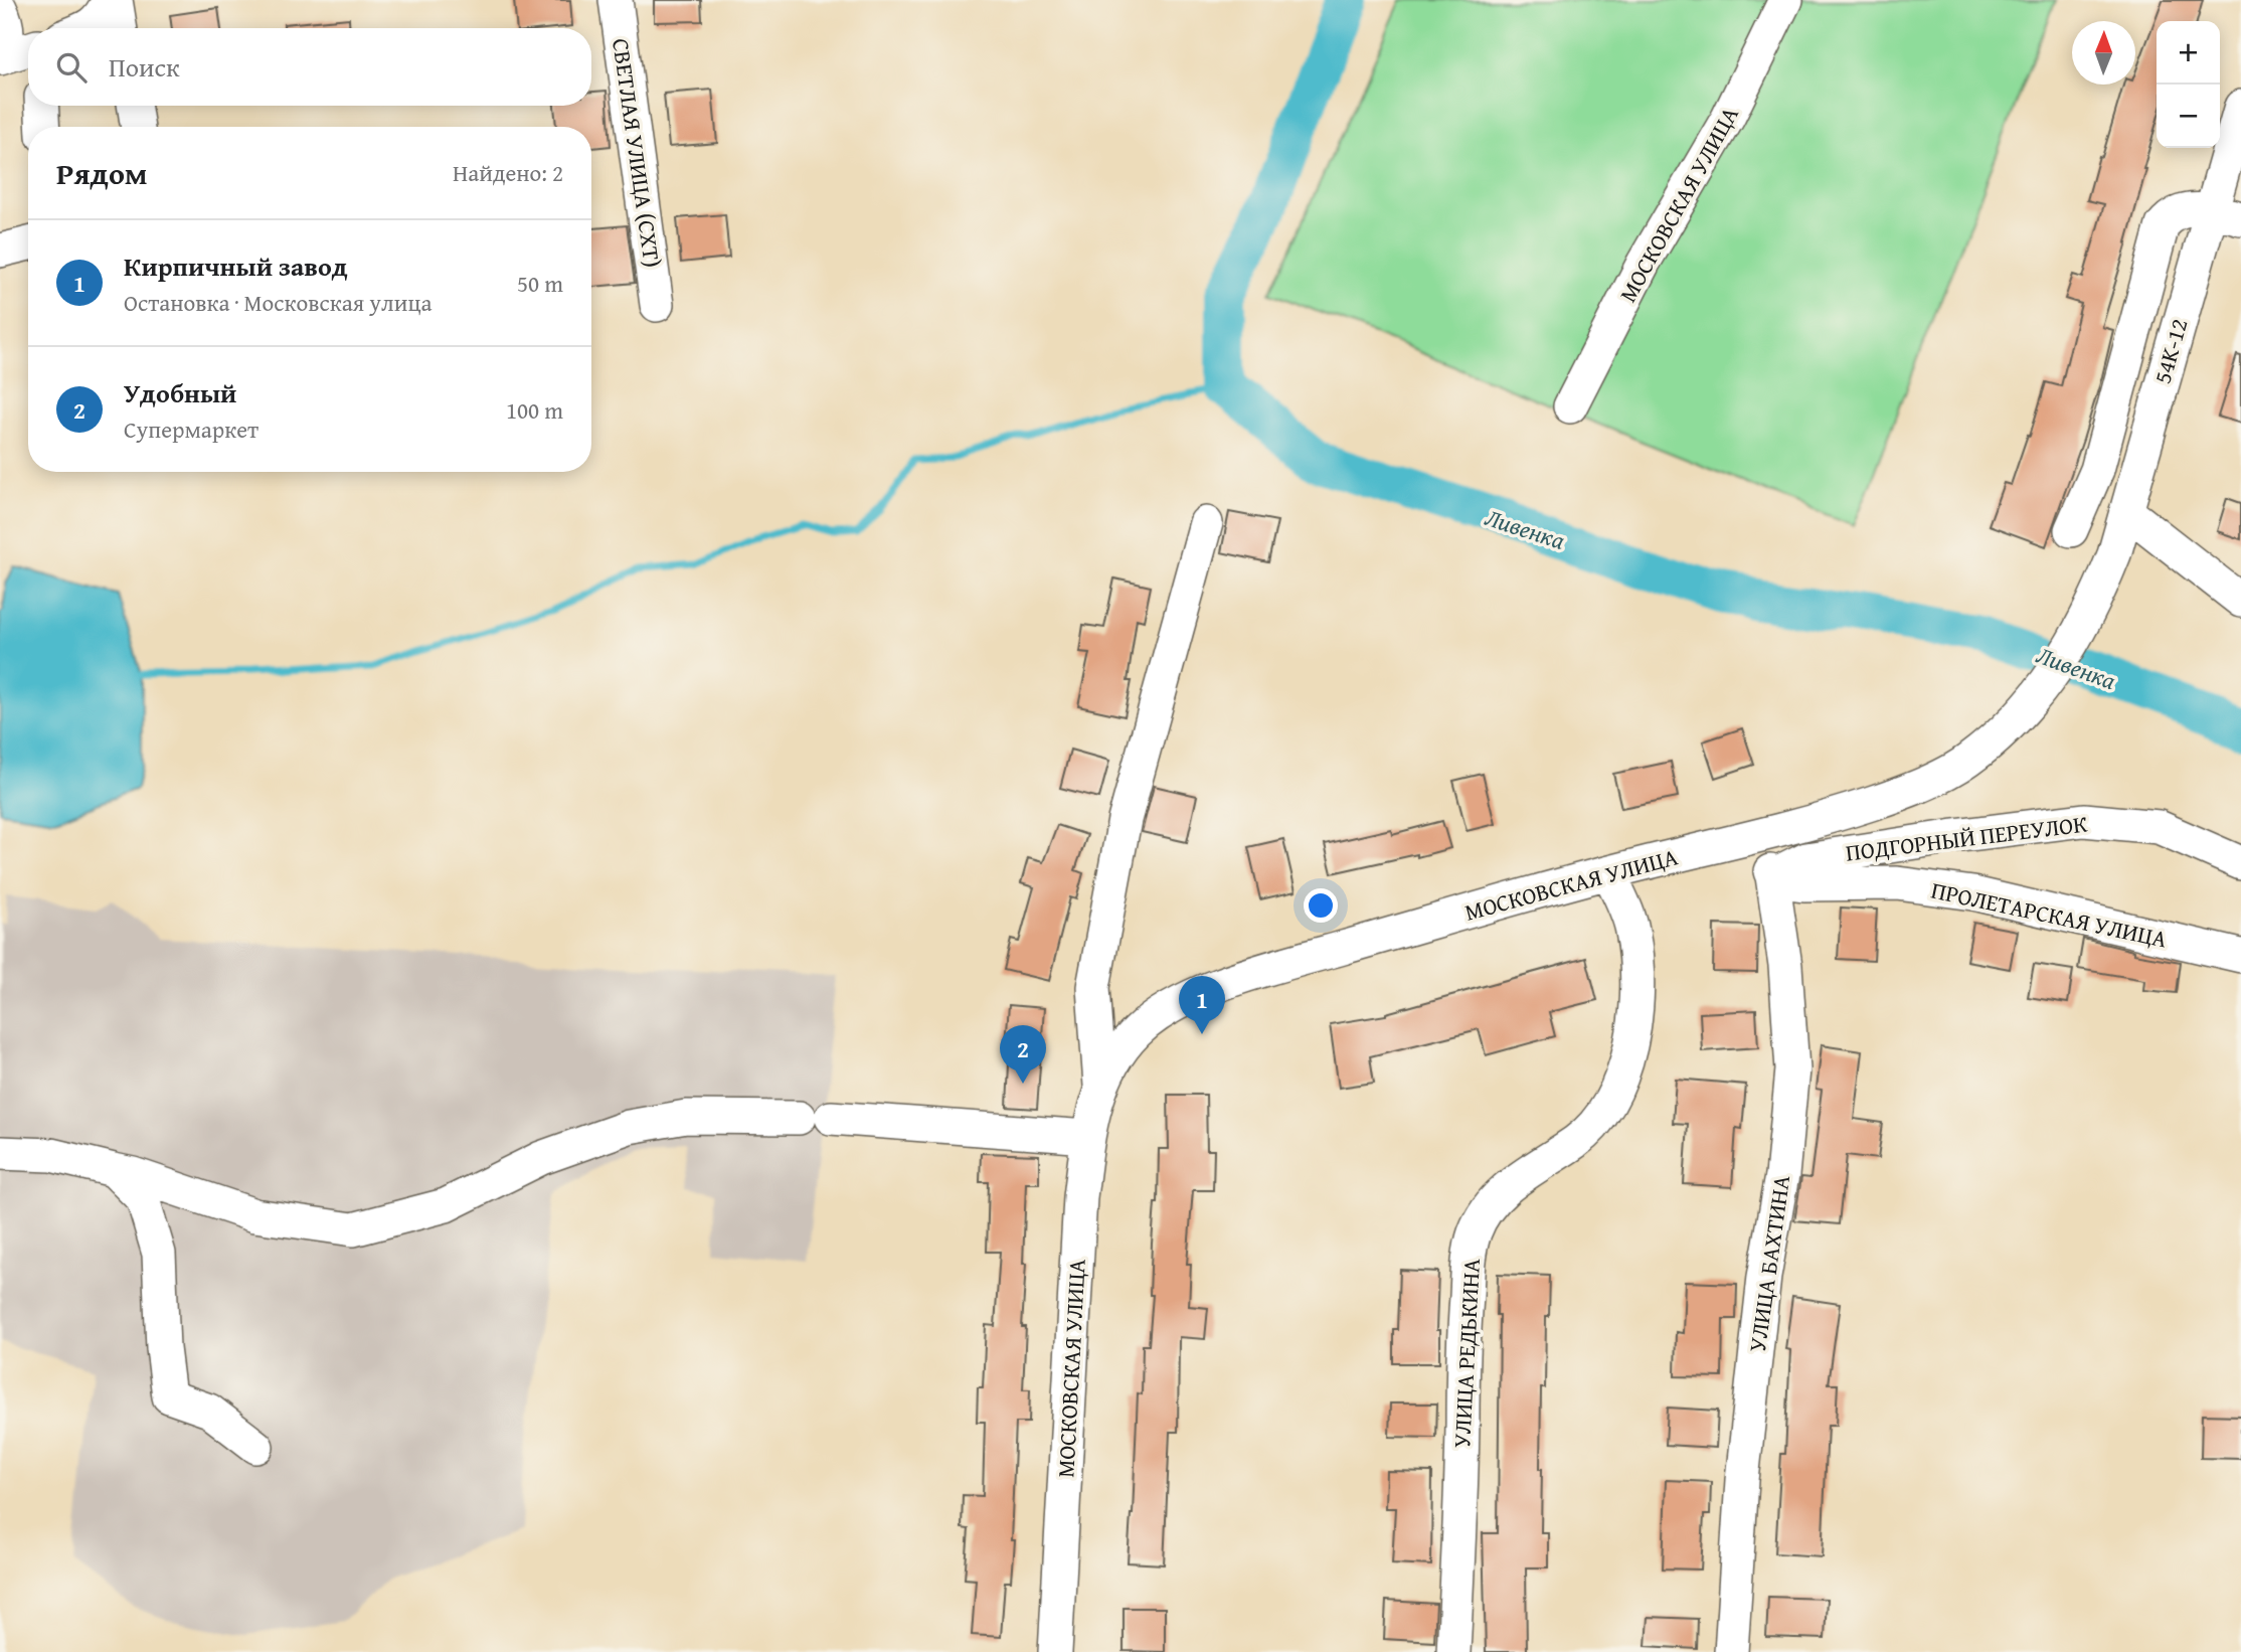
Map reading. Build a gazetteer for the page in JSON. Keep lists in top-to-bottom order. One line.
{"streets":{"street":["СВЕТЛАЯ УЛИЦА (СХТ)","МОСКОВСКАЯ УЛИЦА","54K-12","ПОДГОРНЫЙ ПЕРЕУЛОК","ПРОЛЕТАРСКАЯ УЛИЦА","УЛИЦА БАХТИНА","УЛИЦА РЕДЬКИНА"]},"crossings":[["МОСКОВСКАЯ УЛИЦА","54K-12"],["МОСКОВСКАЯ УЛИЦА","УЛИЦА РЕДЬКИНА"],["ПОДГОРНЫЙ ПЕРЕУЛОК","ПРОЛЕТАРСКАЯ УЛИЦА"],["ПОДГОРНЫЙ ПЕРЕУЛОК","УЛИЦА БАХТИНА"],["ПРОЛЕТАРСКАЯ УЛИЦА","УЛИЦА БАХТИНА"]],"water":["Ливенка"],"north":"top","page":{"map_buttons":["+","−"],"search":"Поиск","heading":["Рядом","Найдено: 2"],"list":[{"mark":"1","name":"Кирпичный завод","note":"Остановка · Московская улица","value":"50 m"},{"mark":"2","name":"Удобный","note":"Супермаркет","value":"100 m"}],"pins":["1","2"]}}
